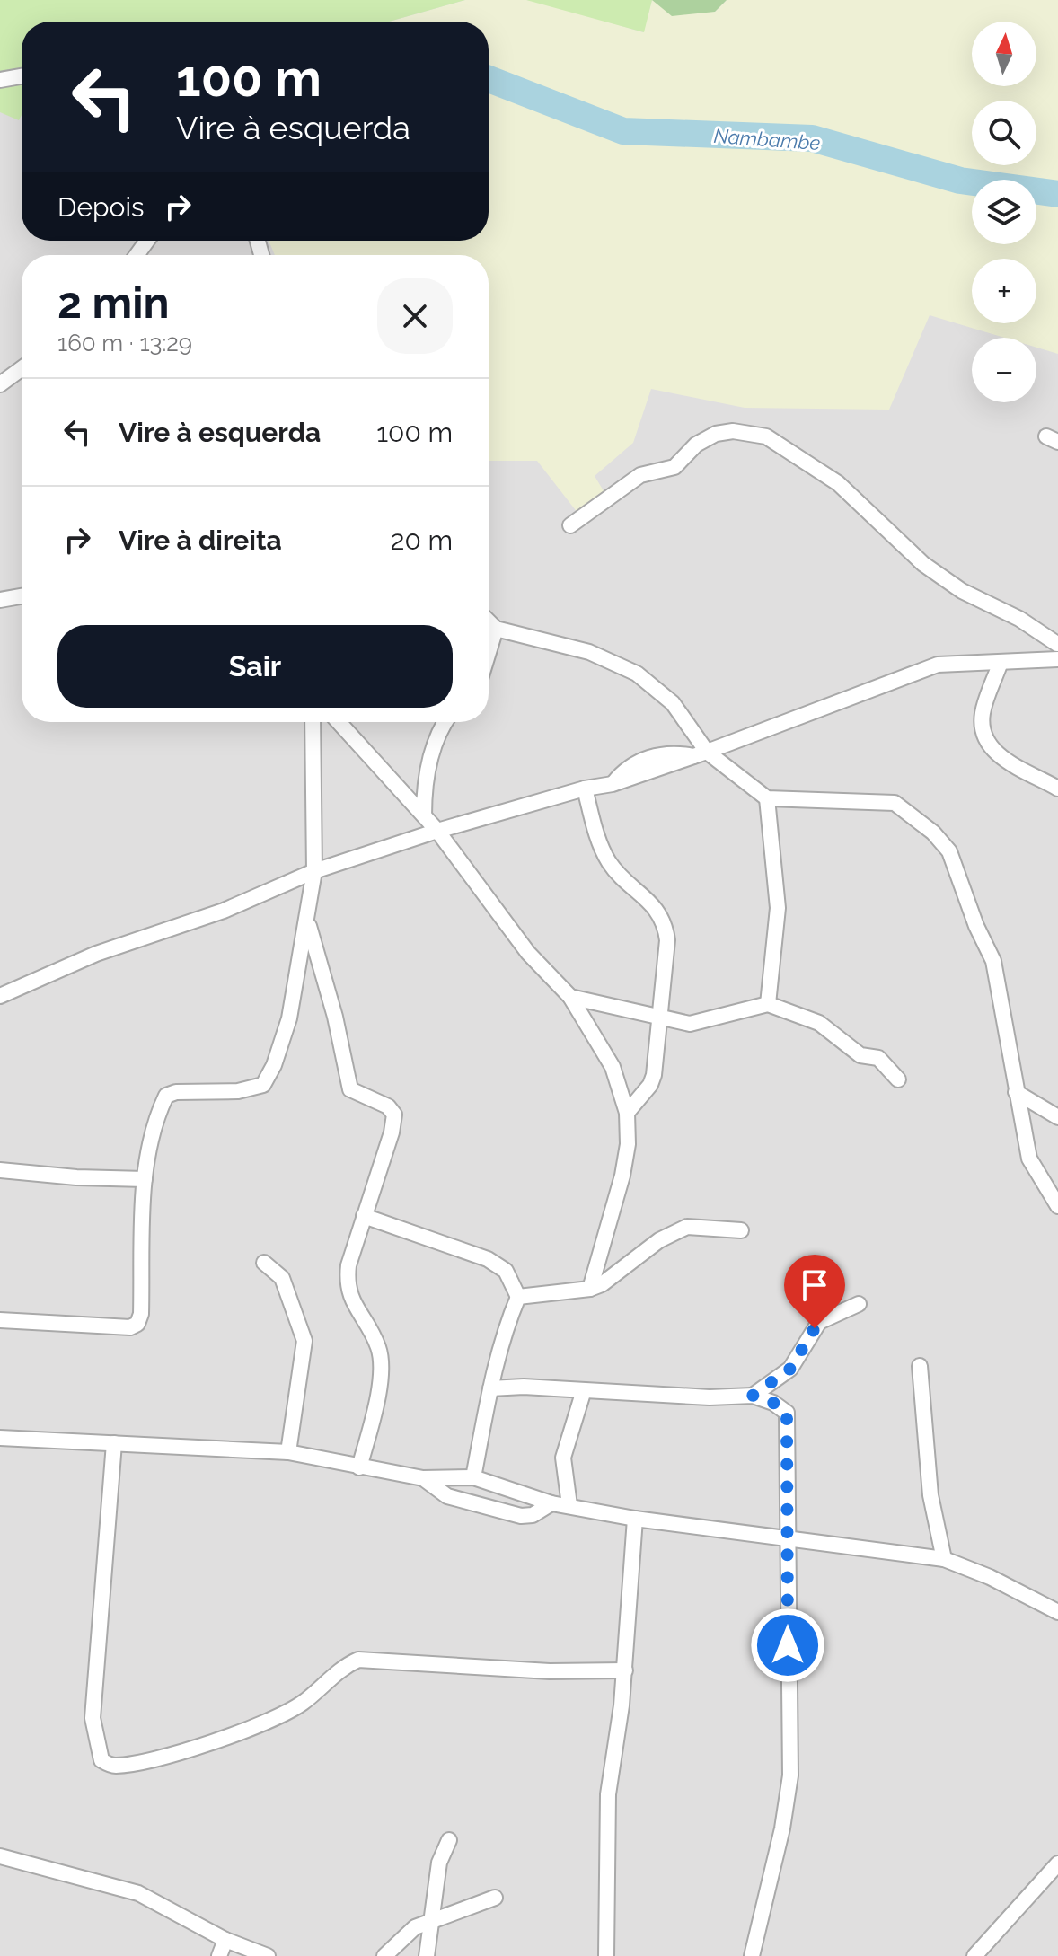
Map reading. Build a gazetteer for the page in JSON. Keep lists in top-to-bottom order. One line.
{"water":["Nambambe"],"north":"top","page":{"map_buttons":["+","−"],"turn":["100 m","Vire à esquerda"],"then":"Depois","heading":["2 min","160 m · 13:29"],"list":[{"name":"Vire à esquerda","value":"100 m"},{"name":"Vire à direita","value":"20 m"}],"buttons":"Sair"}}
